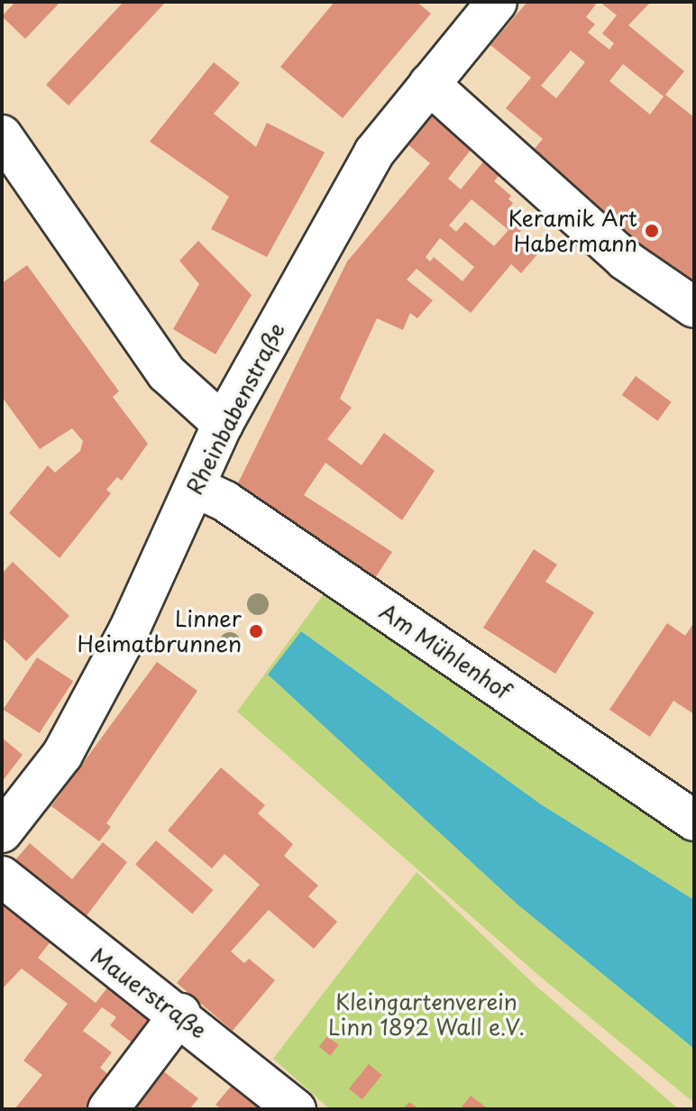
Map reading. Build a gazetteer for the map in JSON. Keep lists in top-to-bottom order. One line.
{"streets":{"street":["Rheinbabenstraße","Am Mühlenhof","Mauerstraße"]},"crossings":[["Rheinbabenstraße","Am Mühlenhof"]],"parks":["Kleingartenverein Linn 1892 Wall e.V."],"places":["Keramik Art Habermann","Linner Heimatbrunnen"]}
